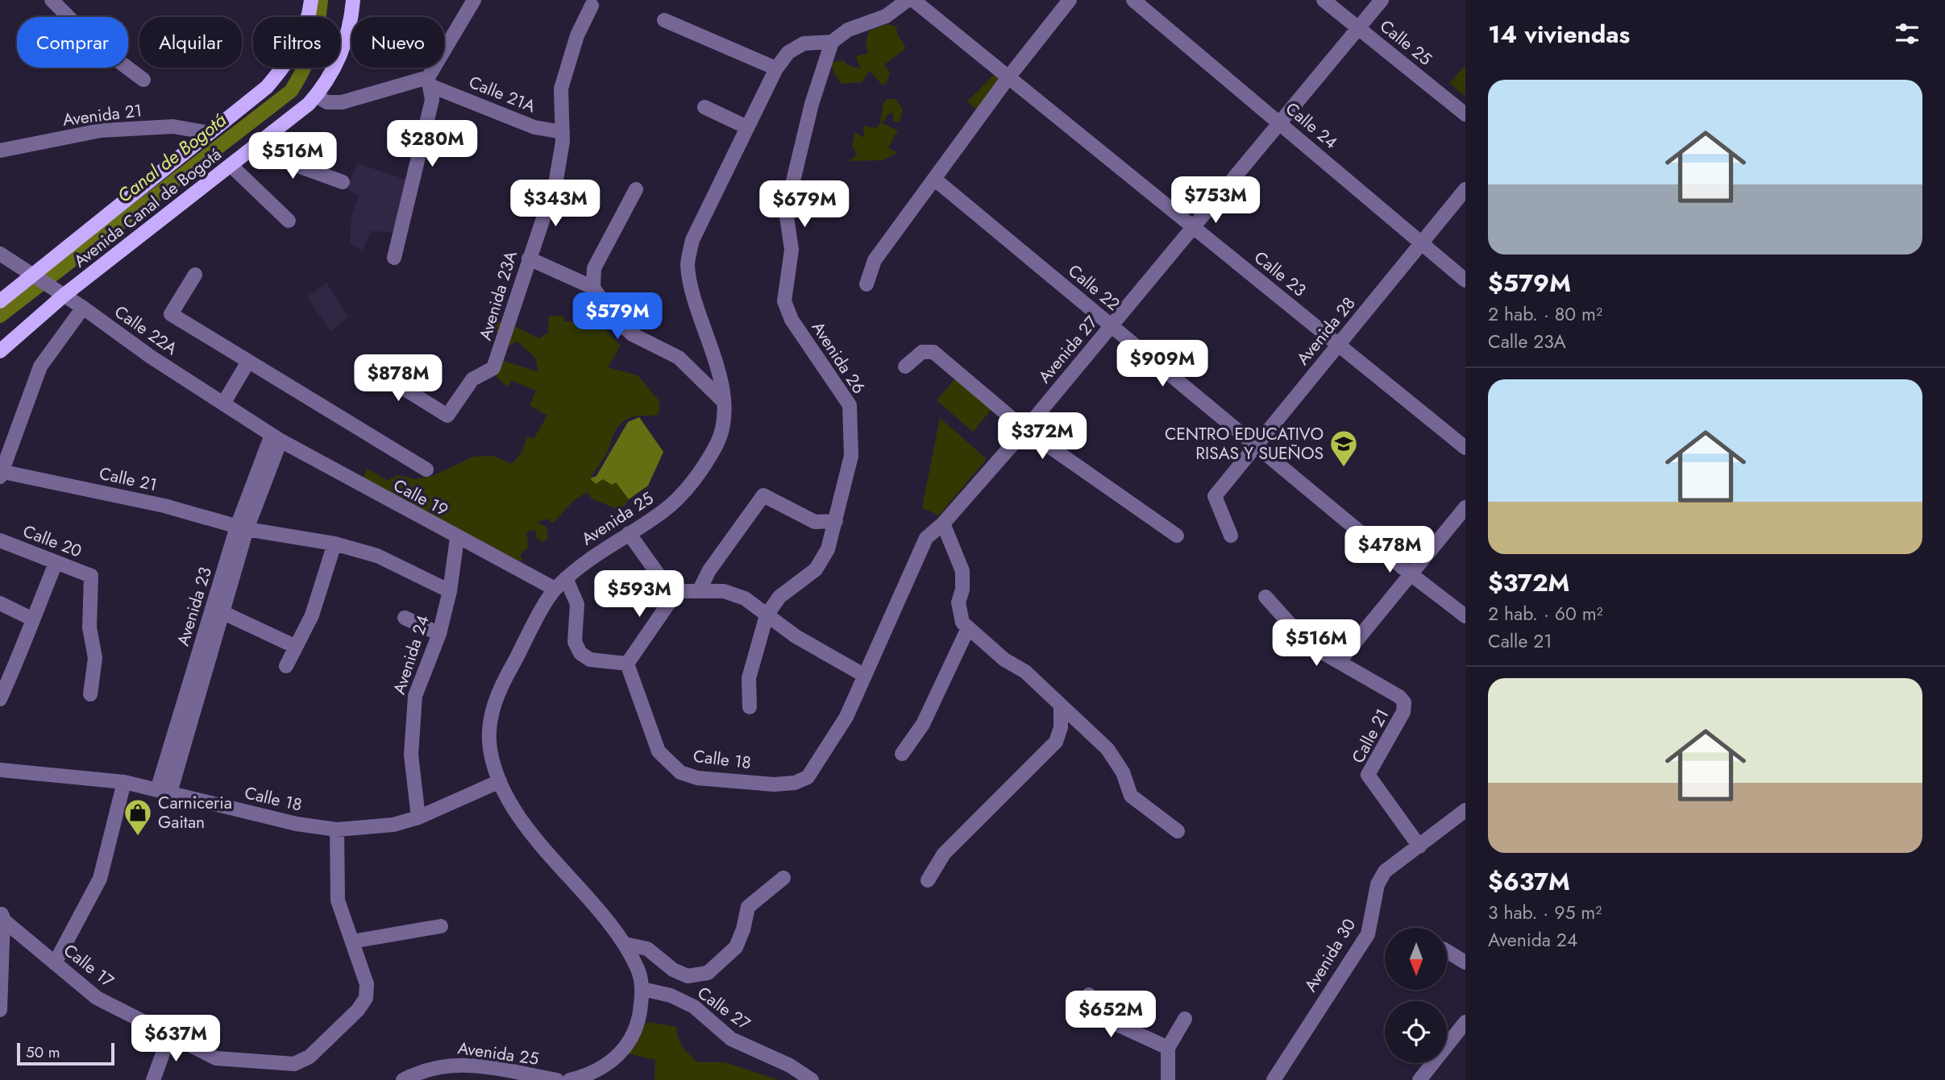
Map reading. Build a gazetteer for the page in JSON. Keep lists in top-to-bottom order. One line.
{"streets":{"main road":["Avenida Canal de Bogotá"],"street":["Calle 25","Calle 21A","Avenida 21","Calle 24","Calle 23","Calle 22","Avenida 23A","Calle 22A","Avenida 28","Avenida 27","Avenida 26","Calle 21","Calle 19","Avenida 25","Calle 20","Avenida 23","Avenida 24","Calle 18","Avenida 30","Calle 17","Calle 27"]},"crossings":[["Calle 25","Avenida 27"],["Calle 21A","Avenida 23A"],["Calle 24","Avenida 28"],["Calle 24","Avenida 27"],["Avenida Canal de Bogotá","Calle 22A"],["Calle 23","Avenida 28"],["Calle 23","Avenida 27"],["Calle 22","Avenida 28"],["Calle 22","Avenida 27"],["Calle 22A","Calle 19"],["Calle 22A","Avenida 23"],["Avenida 27","Calle 18"],["Avenida 26","Avenida 25"],["Calle 21","Avenida 23"],["Calle 21","Avenida 24"],["Calle 21","Avenida 30"],["Calle 19","Avenida 25"],["Calle 19","Avenida 23"],["Calle 19","Avenida 24"],["Avenida 25","Calle 18"],["Avenida 25","Calle 27"],["Avenida 23","Calle 18"],["Avenida 24","Calle 18"]],"water":["Canal de Bogotá"],"places":{"school or university":["CENTRO EDUCATIVO RISAS Y SUEÑOS"],"shop":["Carniceria Gaitan"]},"scale_bar":"50 m","north":"bottom","page":{"heading":"14 viviendas","chip":["Comprar","Alquilar","Filtros","Nuevo"],"list":[{"name":"$579M","note":"2 hab. · 80 m² · Calle 23A"},{"name":"$372M","note":"2 hab. · 60 m² · Calle 21"},{"name":"$637M","note":"3 hab. · 95 m² · Avenida 24"}],"price":["$280M","$516M","$753M","$343M","$679M","$579M","$909M","$878M","$372M","$478M","$593M","$516M","$652M","$637M"],"scale":"50 m"}}
